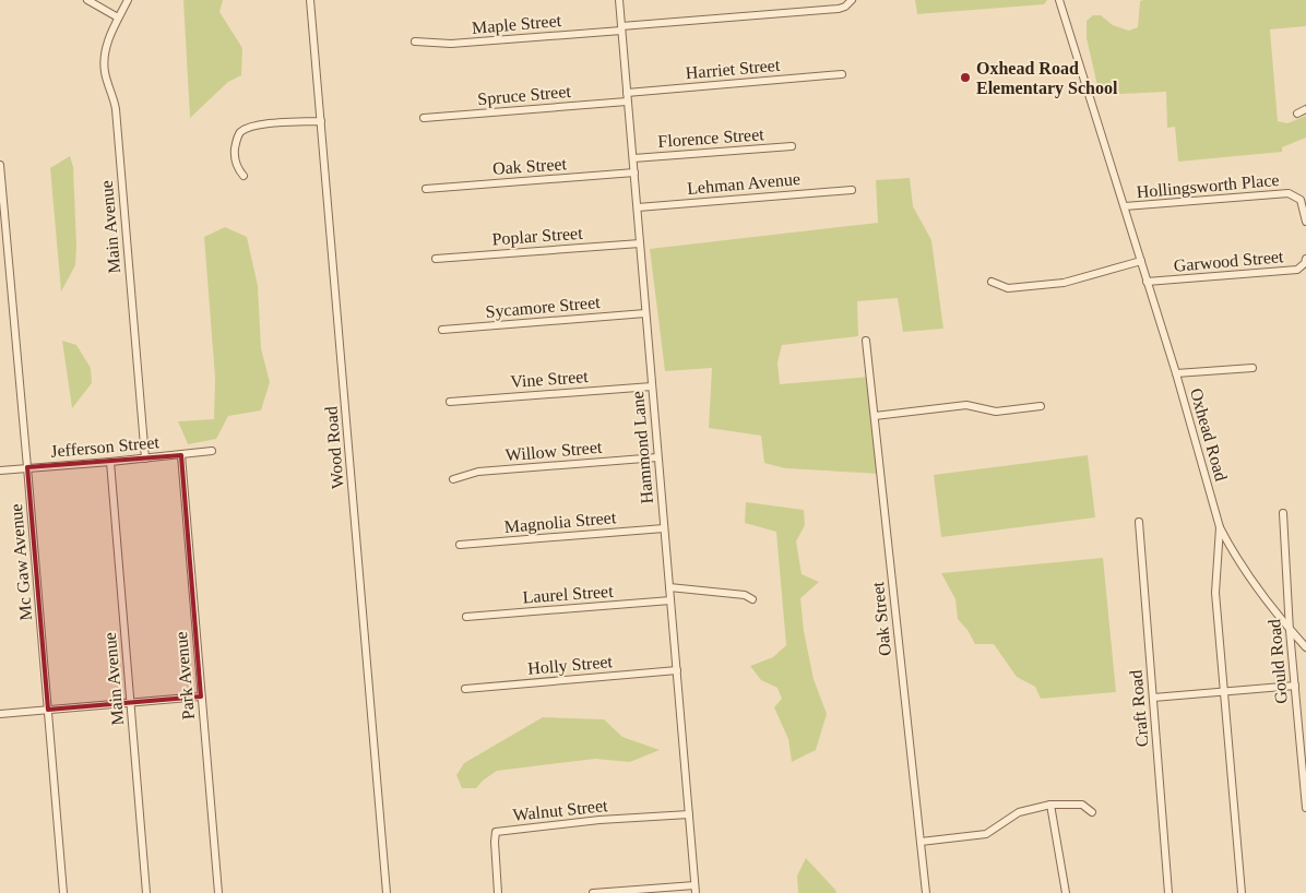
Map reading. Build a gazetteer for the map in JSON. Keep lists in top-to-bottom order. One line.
{"streets":{"street":["Maple Street","Harriet Street","Spruce Street","Florence Street","Oak Street","Lehman Avenue","Hollingsworth Place","Main Avenue","Poplar Street","Garwood Street","Sycamore Street","Vine Street","Oxhead Road","Jefferson Street","Wood Road","Hammond Lane","Willow Street","Magnolia Street","Mc Gaw Avenue","Laurel Street","Gould Road","Holly Street","Park Avenue","Craft Road","Walnut Street"]},"crossings":[["Maple Street","Hammond Lane"],["Harriet Street","Hammond Lane"],["Spruce Street","Hammond Lane"],["Florence Street","Hammond Lane"],["Oak Street","Hammond Lane"],["Lehman Avenue","Hammond Lane"],["Hollingsworth Place","Oxhead Road"],["Main Avenue","Jefferson Street"],["Poplar Street","Hammond Lane"],["Garwood Street","Oxhead Road"],["Sycamore Street","Hammond Lane"],["Vine Street","Hammond Lane"],["Jefferson Street","Mc Gaw Avenue"],["Jefferson Street","Park Avenue"],["Hammond Lane","Willow Street"],["Hammond Lane","Magnolia Street"],["Hammond Lane","Laurel Street"],["Hammond Lane","Holly Street"],["Hammond Lane","Walnut Street"]],"places":["Oxhead Road Elementary School"]}
